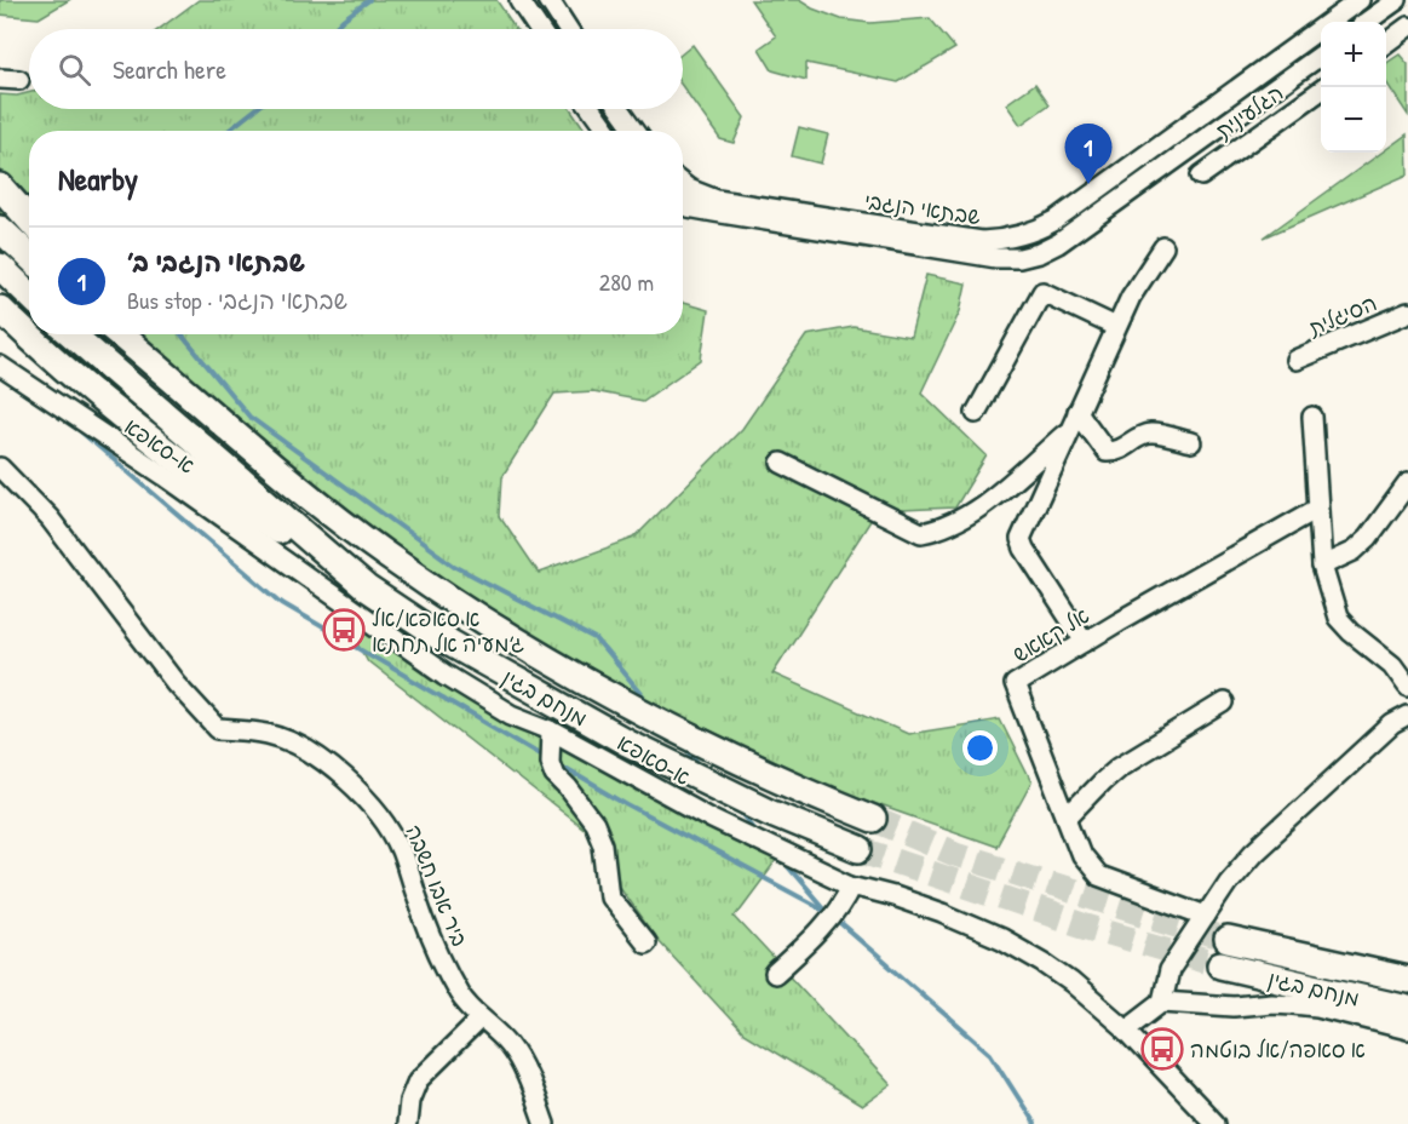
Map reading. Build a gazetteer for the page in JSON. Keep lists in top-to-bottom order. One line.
{"streets":{"highway":["מנחם בגין"],"street":["הגלעינית","שבתאי הנגבי","הסיגלית","א-סאפא","אל קאאש","ביר אבו חשבה"]},"places":{"bus stop":["א סאפא/אל ג׳מעיה אל תחתא","א סאפה/אל בוטמה"]},"page":{"map_buttons":["+","−"],"search":"Search here","pins":"1","heading":"Nearby","list":[{"mark":"1","name":"שבתאי הנגבי ב׳","note":"Bus stop · שבתאי הנגבי","value":"280 m"}]}}
